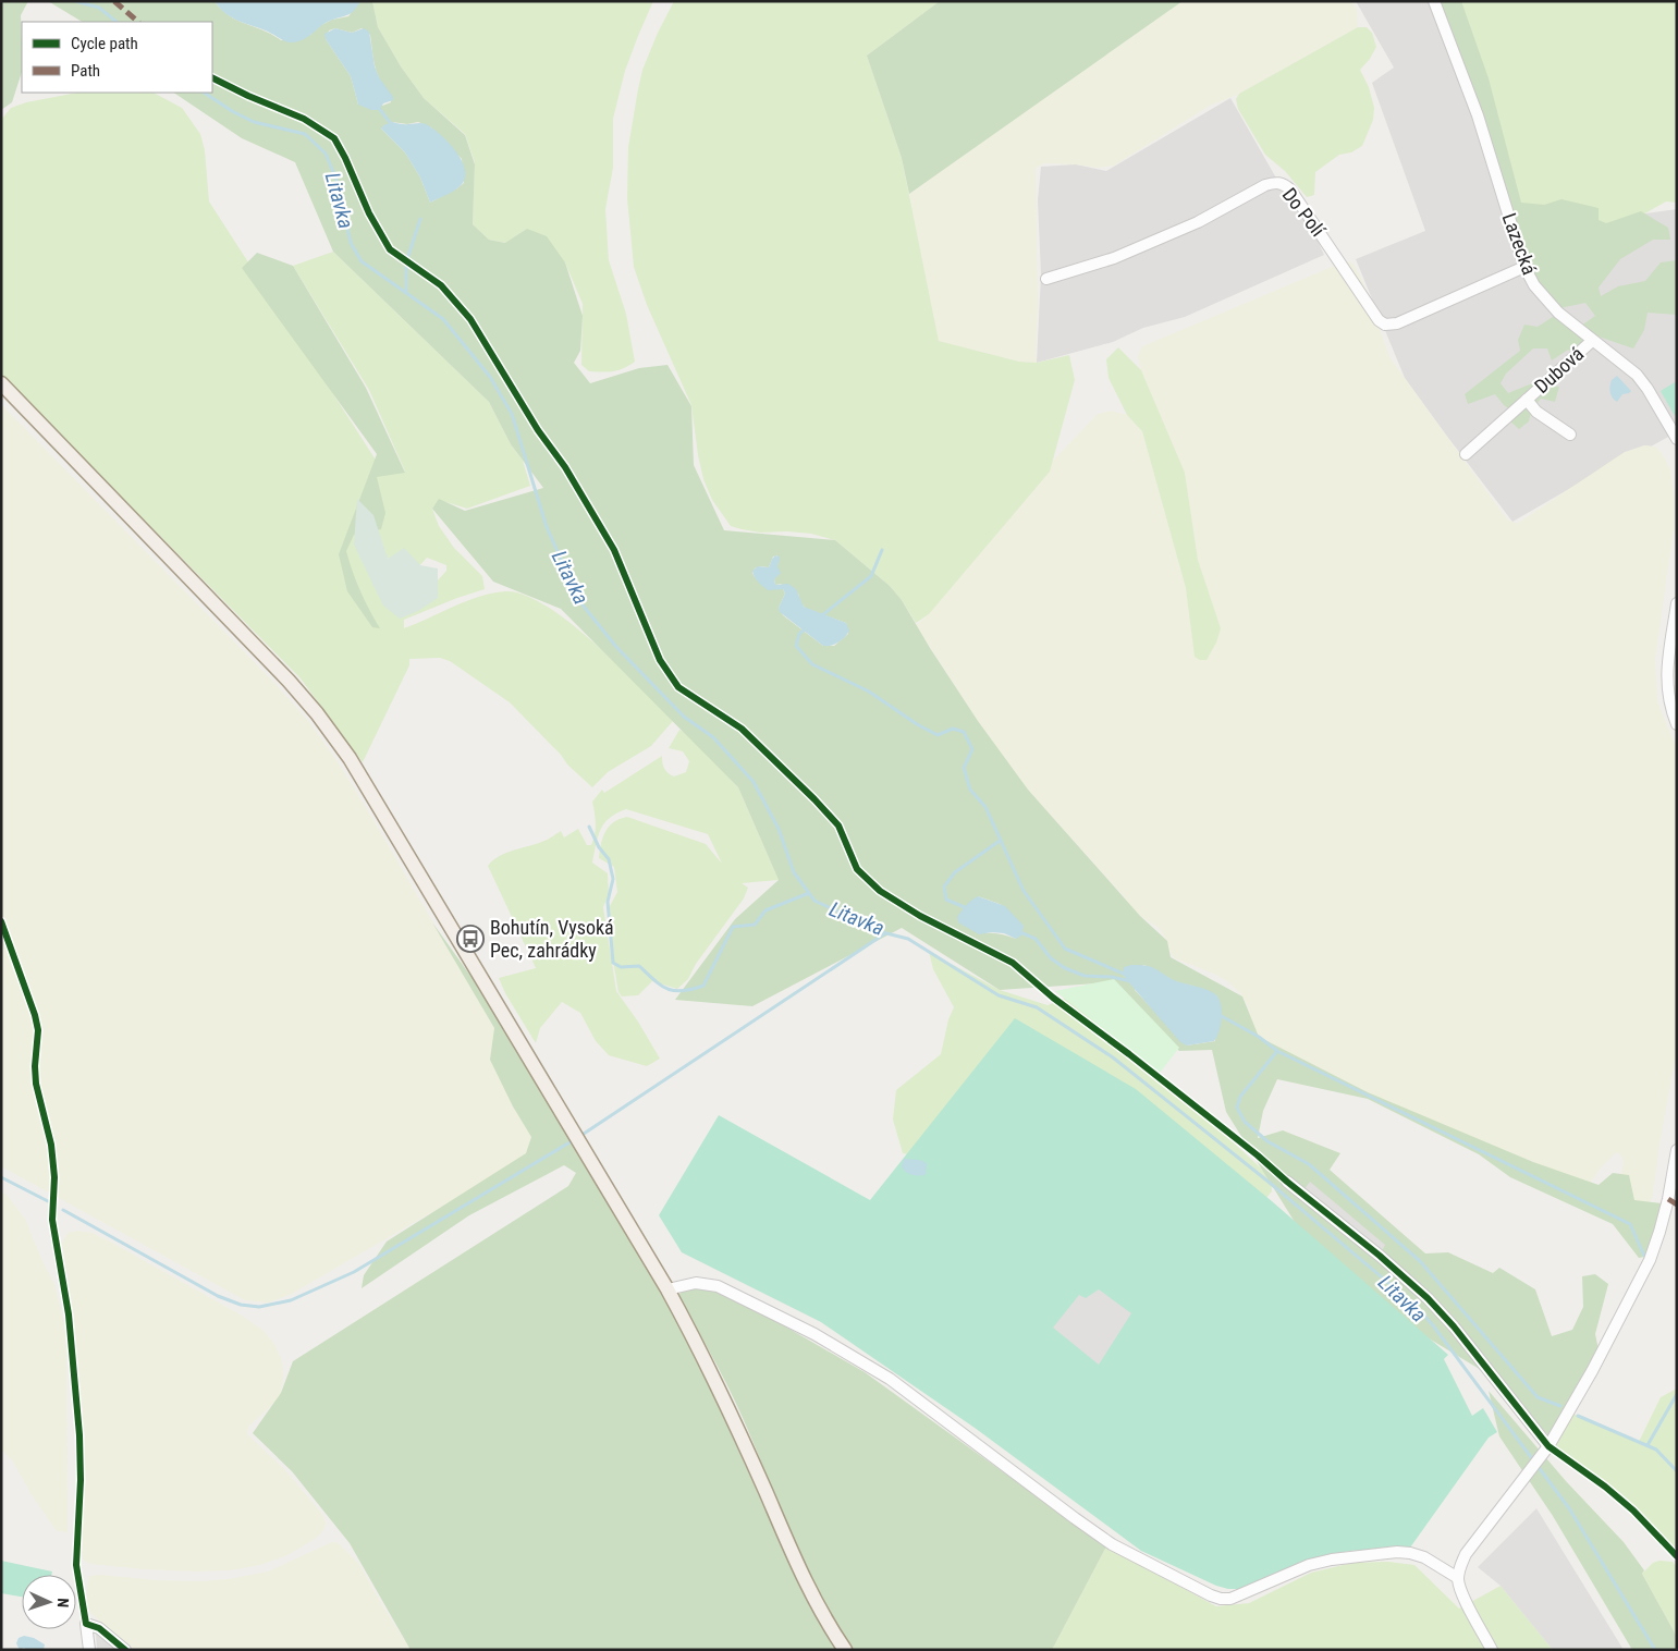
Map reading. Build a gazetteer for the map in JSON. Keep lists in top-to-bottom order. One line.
{"streets":{"street":["Do Polí","Lazecká","Dubová"]},"crossings":[["Do Polí","Lazecká"],["Lazecká","Dubová"]],"water":["Litavka"],"places":{"bus stop":["Bohutín, Vysoká Pec, zahrádky"]},"legend":["Cycle path","Path"],"north":"right"}
